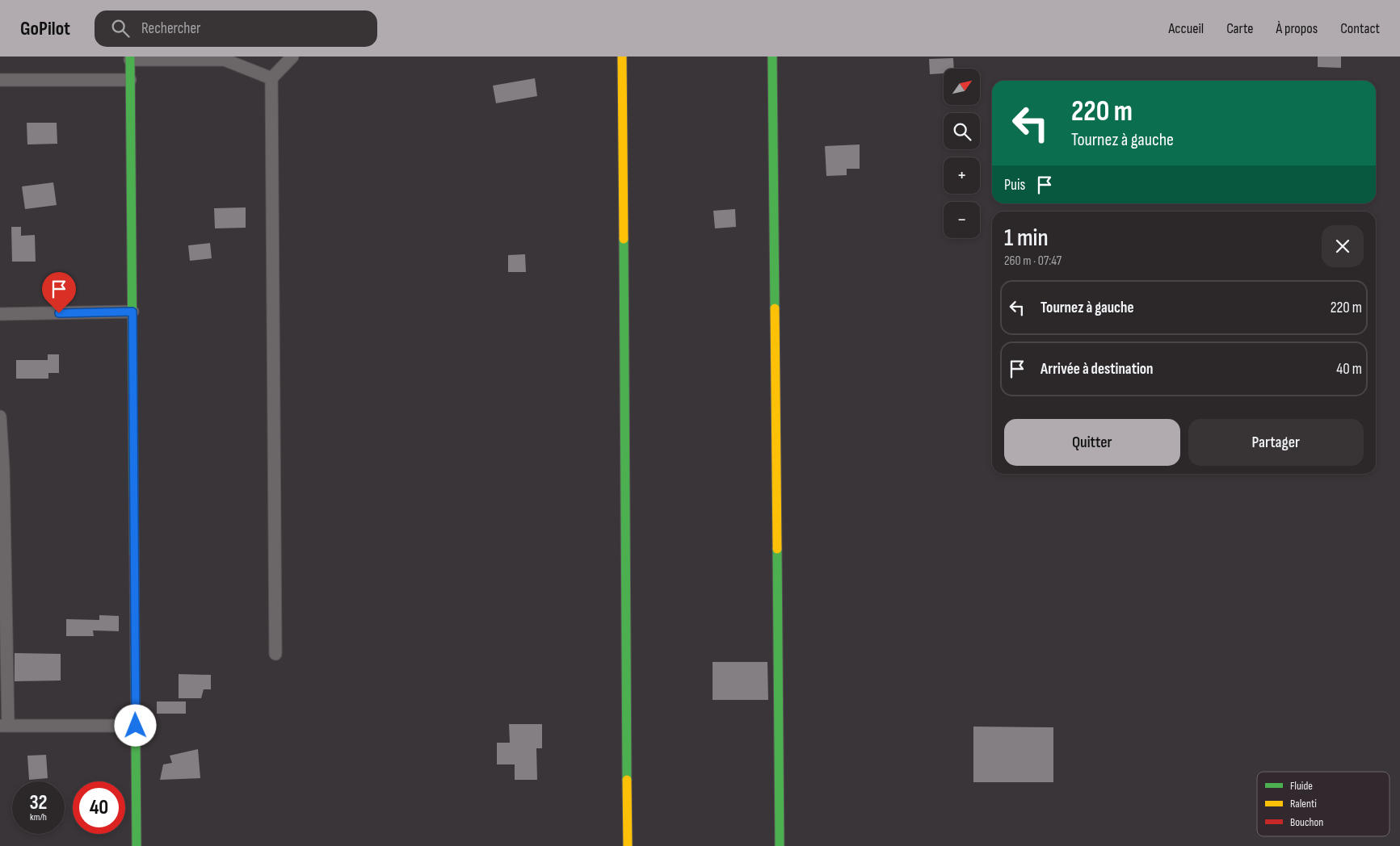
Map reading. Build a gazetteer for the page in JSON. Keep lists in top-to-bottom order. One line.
{"legend":["Fluide","Ralenti","Bouchon"],"north":"top right","page":{"header":"GoPilot","search":"Rechercher","nav":["Accueil","Carte","À propos","Contact"],"map_buttons":["+","−"],"turn":["220 m","Tournez à gauche"],"then":"Puis","heading":["1 min","260 m · 07:47"],"list":[{"name":"Tournez à gauche","value":"220 m"},{"name":"Arrivée à destination","value":"40 m"}],"buttons":["Quitter","Partager"],"speed":"32 km/h","limit":"40"}}
